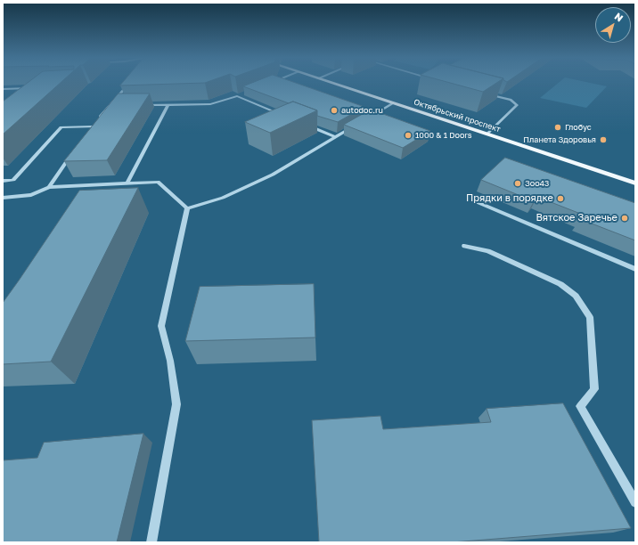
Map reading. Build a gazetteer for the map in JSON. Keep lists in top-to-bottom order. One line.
{"streets":{"main road":["Октябрьский проспект"]},"places":["autodoc.ru","Глобус","1000 & 1 Doors","Планета Здоровья","Зоо43","Прядки в порядке","Вятское Заречье"],"north":"top right"}
